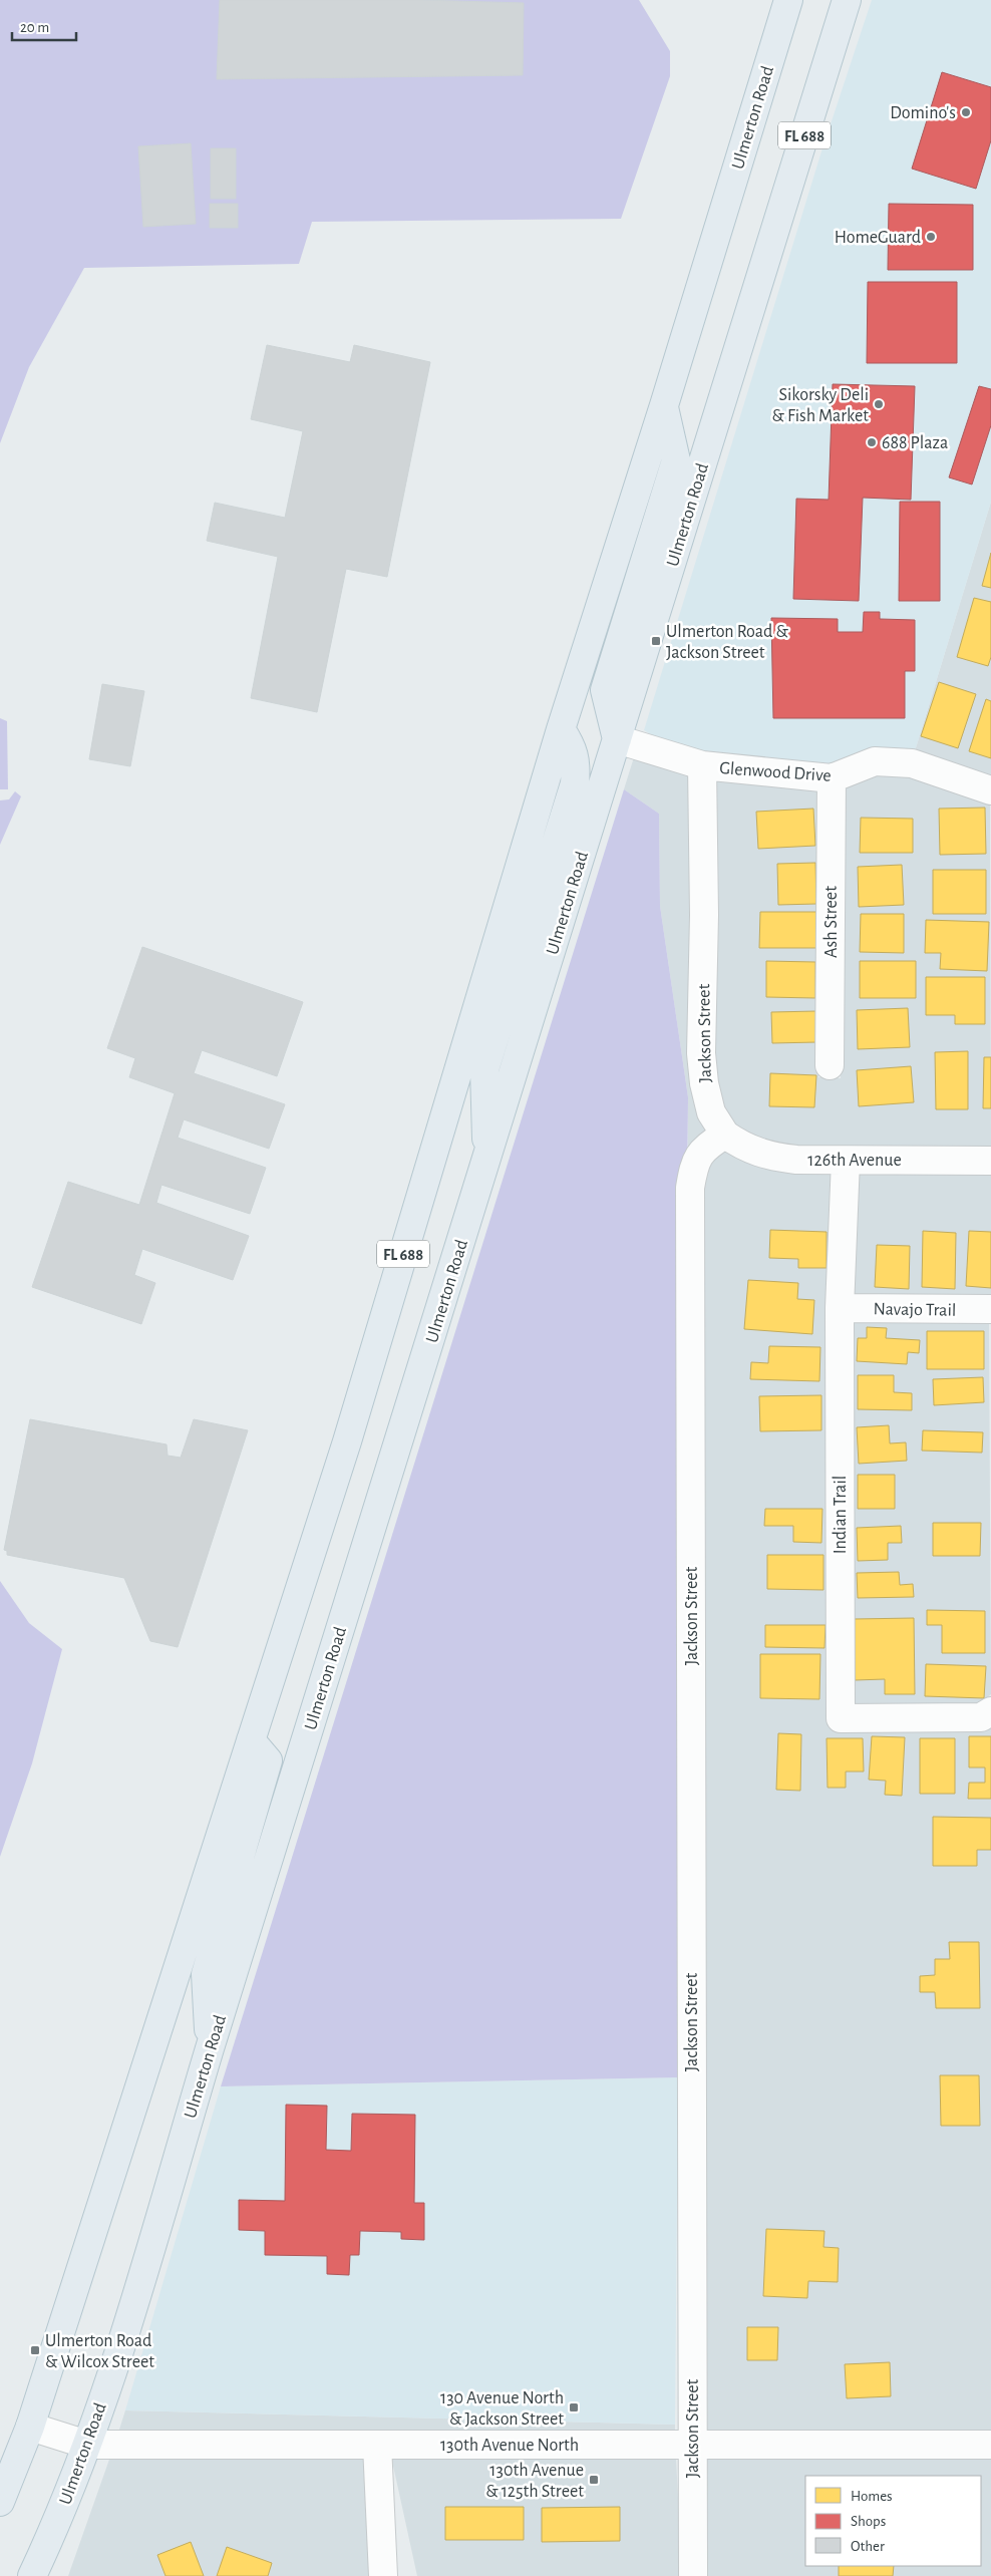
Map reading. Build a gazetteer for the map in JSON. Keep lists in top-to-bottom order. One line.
{"streets":{"main road":["Ulmerton Road","FL 688"],"street":["Glenwood Drive","Ash Street","Jackson Street","126th Avenue","Navajo Trail","Indian Trail","130th Avenue North"]},"crossings":[["Ulmerton Road","130th Avenue North"],["Glenwood Drive","Ash Street"],["Glenwood Drive","Jackson Street"],["Jackson Street","126th Avenue"],["Jackson Street","130th Avenue North"],["126th Avenue","Indian Trail"],["Navajo Trail","Indian Trail"]],"places":{"other":["Domino's","HomeGuard","Sikorsky Deli & Fish Market","688 Plaza"],"transit":["Ulmerton Road & Jackson Street","Ulmerton Road & Wilcox Street","130 Avenue North & Jackson Street","130th Avenue & 125th Street"]},"legend":["Homes","Shops","Other"],"scale_bar":"20 m"}
